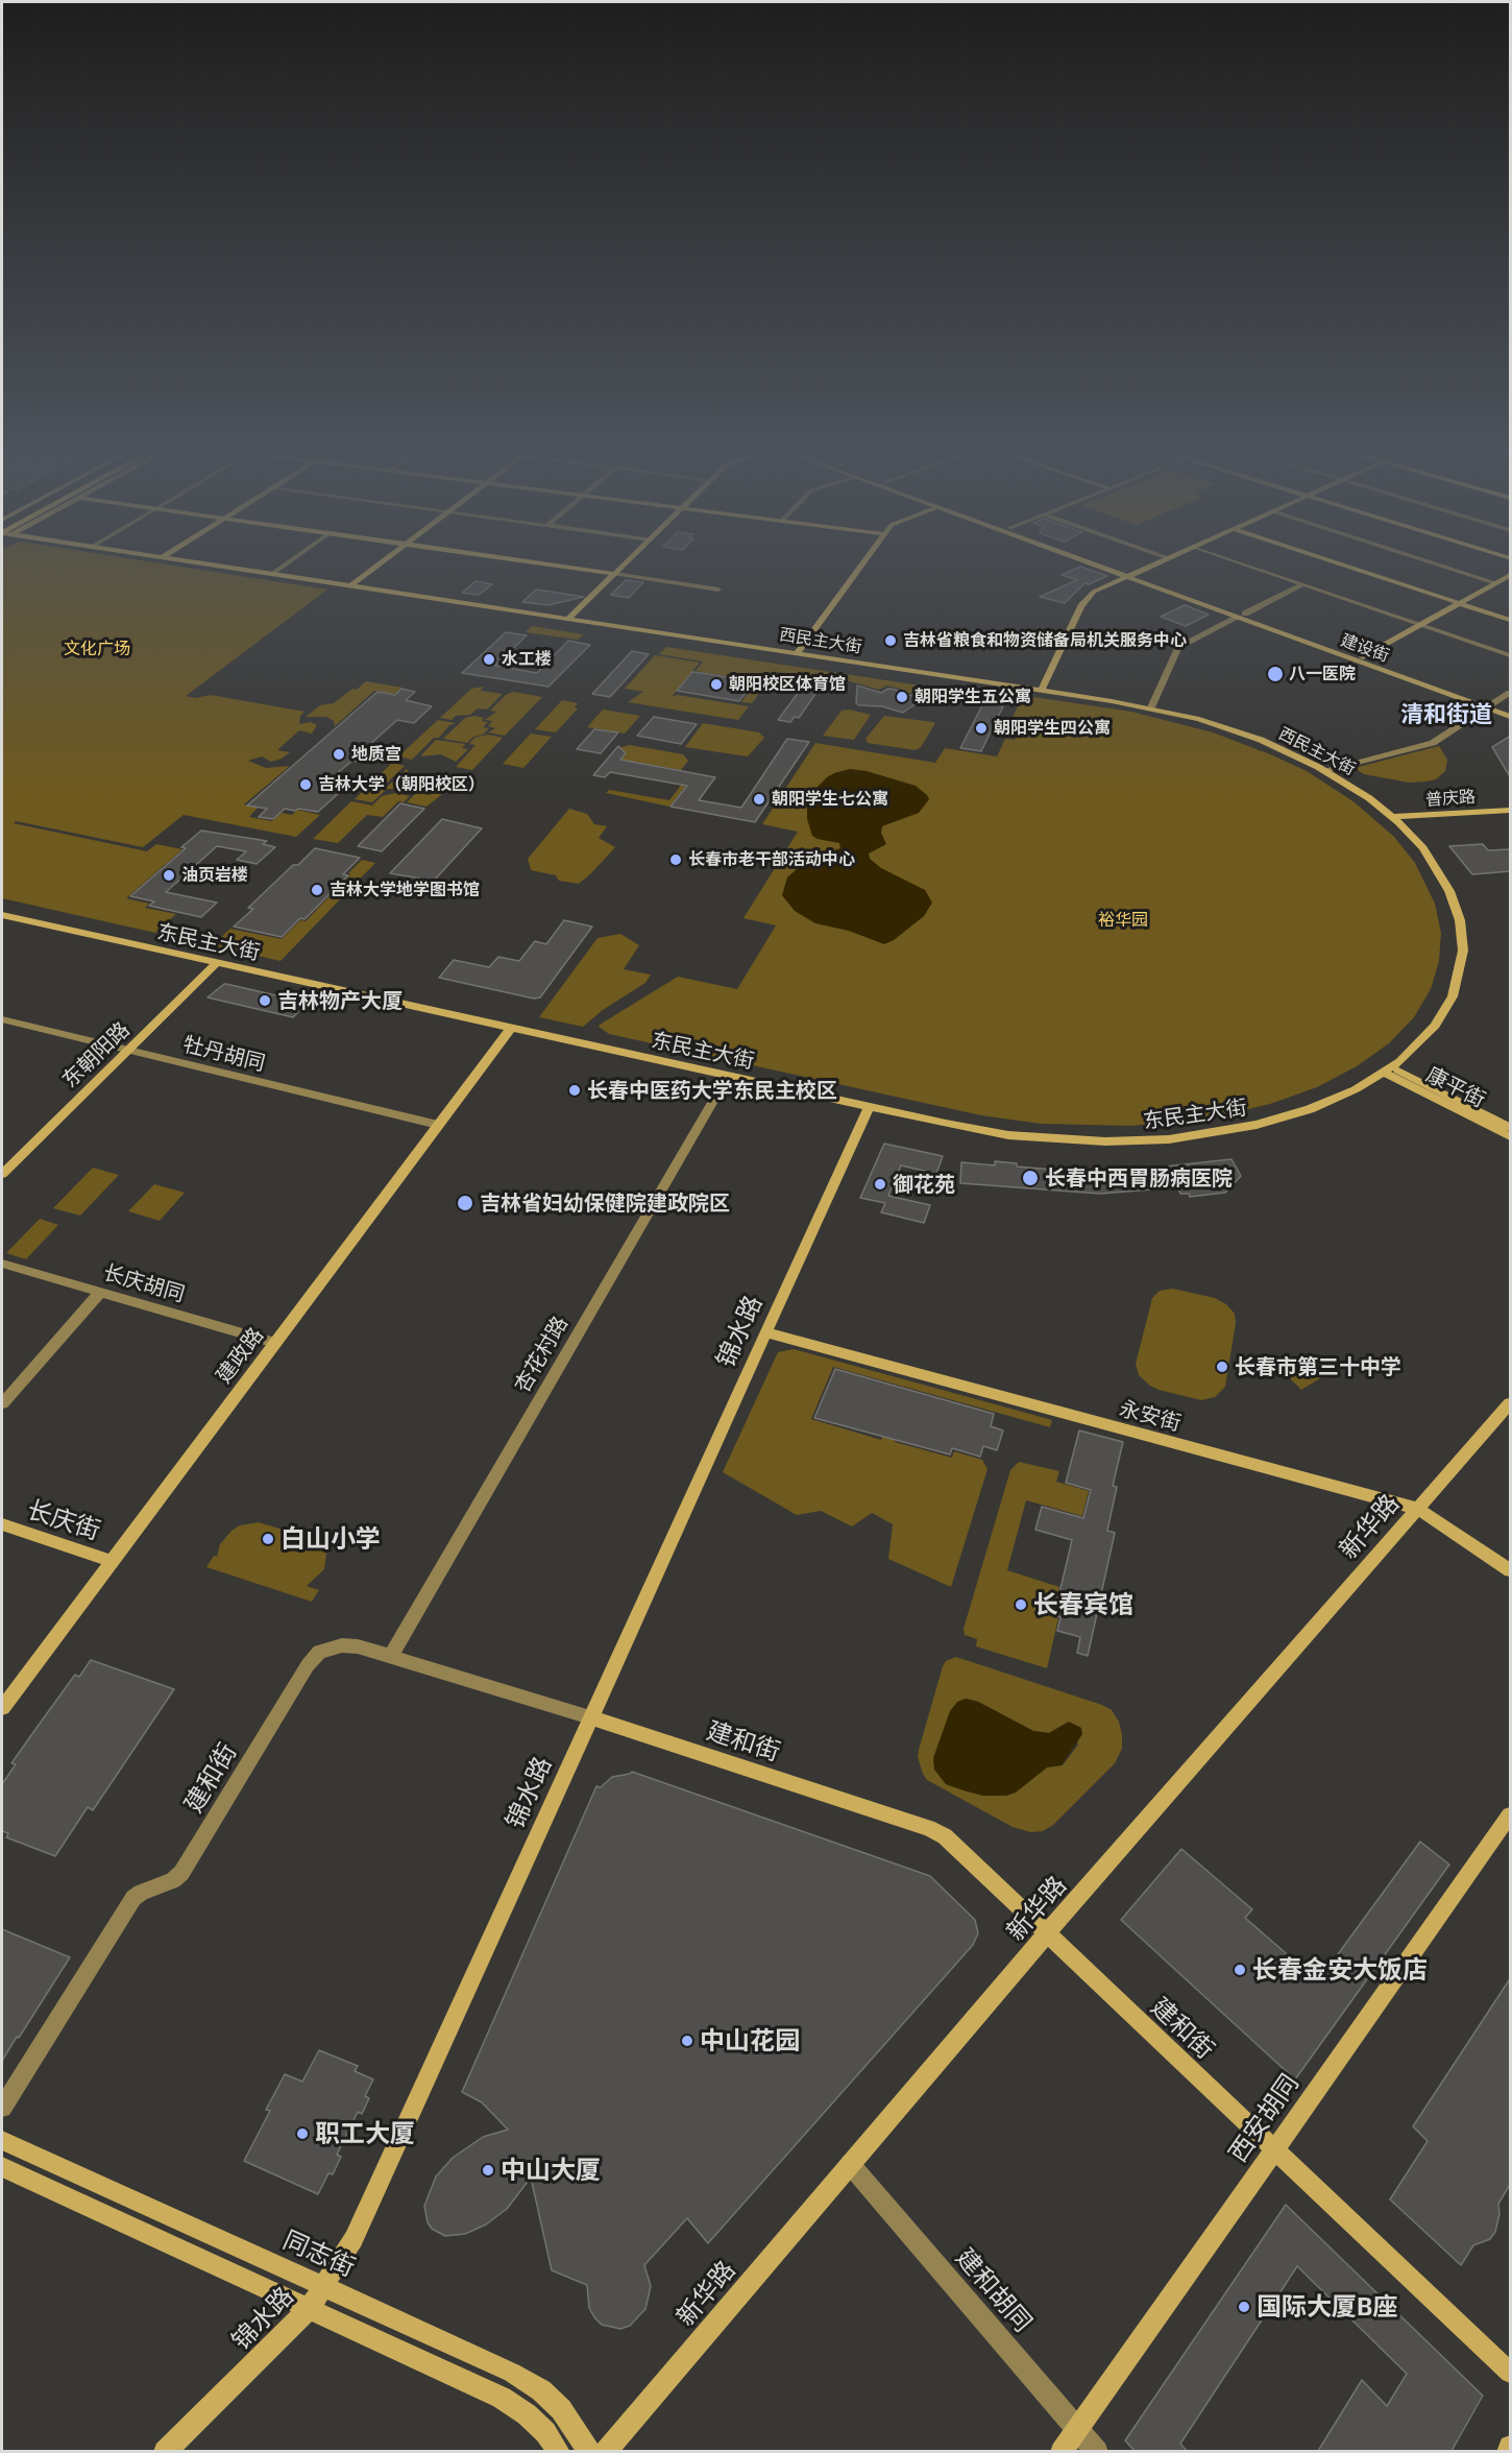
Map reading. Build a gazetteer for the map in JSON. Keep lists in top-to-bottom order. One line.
{"streets":{"street":["西民主大街","建设街","普庆路","东民主大街","牡丹胡同","东朝阳路","康平街","长庆胡同","锦水路","杏花村路","建政路","永安街","长庆街","新华路","建和街","西安胡同","同志街","建和胡同"]},"crossings":[["西民主大街","普庆路"],["西民主大街","东民主大街"],["西民主大街","康平街"],["东民主大街","东朝阳路"],["东民主大街","康平街"],["东民主大街","锦水路"],["东民主大街","杏花村路"],["东民主大街","建政路"],["牡丹胡同","东朝阳路"],["牡丹胡同","建政路"],["长庆胡同","建政路"],["锦水路","永安街"],["锦水路","建和街"],["锦水路","同志街"],["杏花村路","建和街"],["建政路","长庆街"],["永安街","新华路"],["新华路","建和街"],["新华路","建和胡同"],["建和街","西安胡同"],["西安胡同","建和胡同"]],"districts":["清和街道"],"parks":["文化广场","裕华园"],"places":["吉林省粮食和物资储备局机关服务中心","水工楼","八一医院","朝阳校区体育馆","朝阳学生五公寓","朝阳学生四公寓","地质宫","吉林大学（朝阳校区）","朝阳学生七公寓","长春市老干部活动中心","油页岩楼","吉林大学地学图书馆","吉林物产大厦","长春中医药大学东民主校区","长春中西胃肠病医院","御花苑","吉林省妇幼保健院建政院区","长春市第三十中学","白山小学","长春宾馆","长春金安大饭店","中山花园","职工大厦","中山大厦","国际大厦B座"]}
